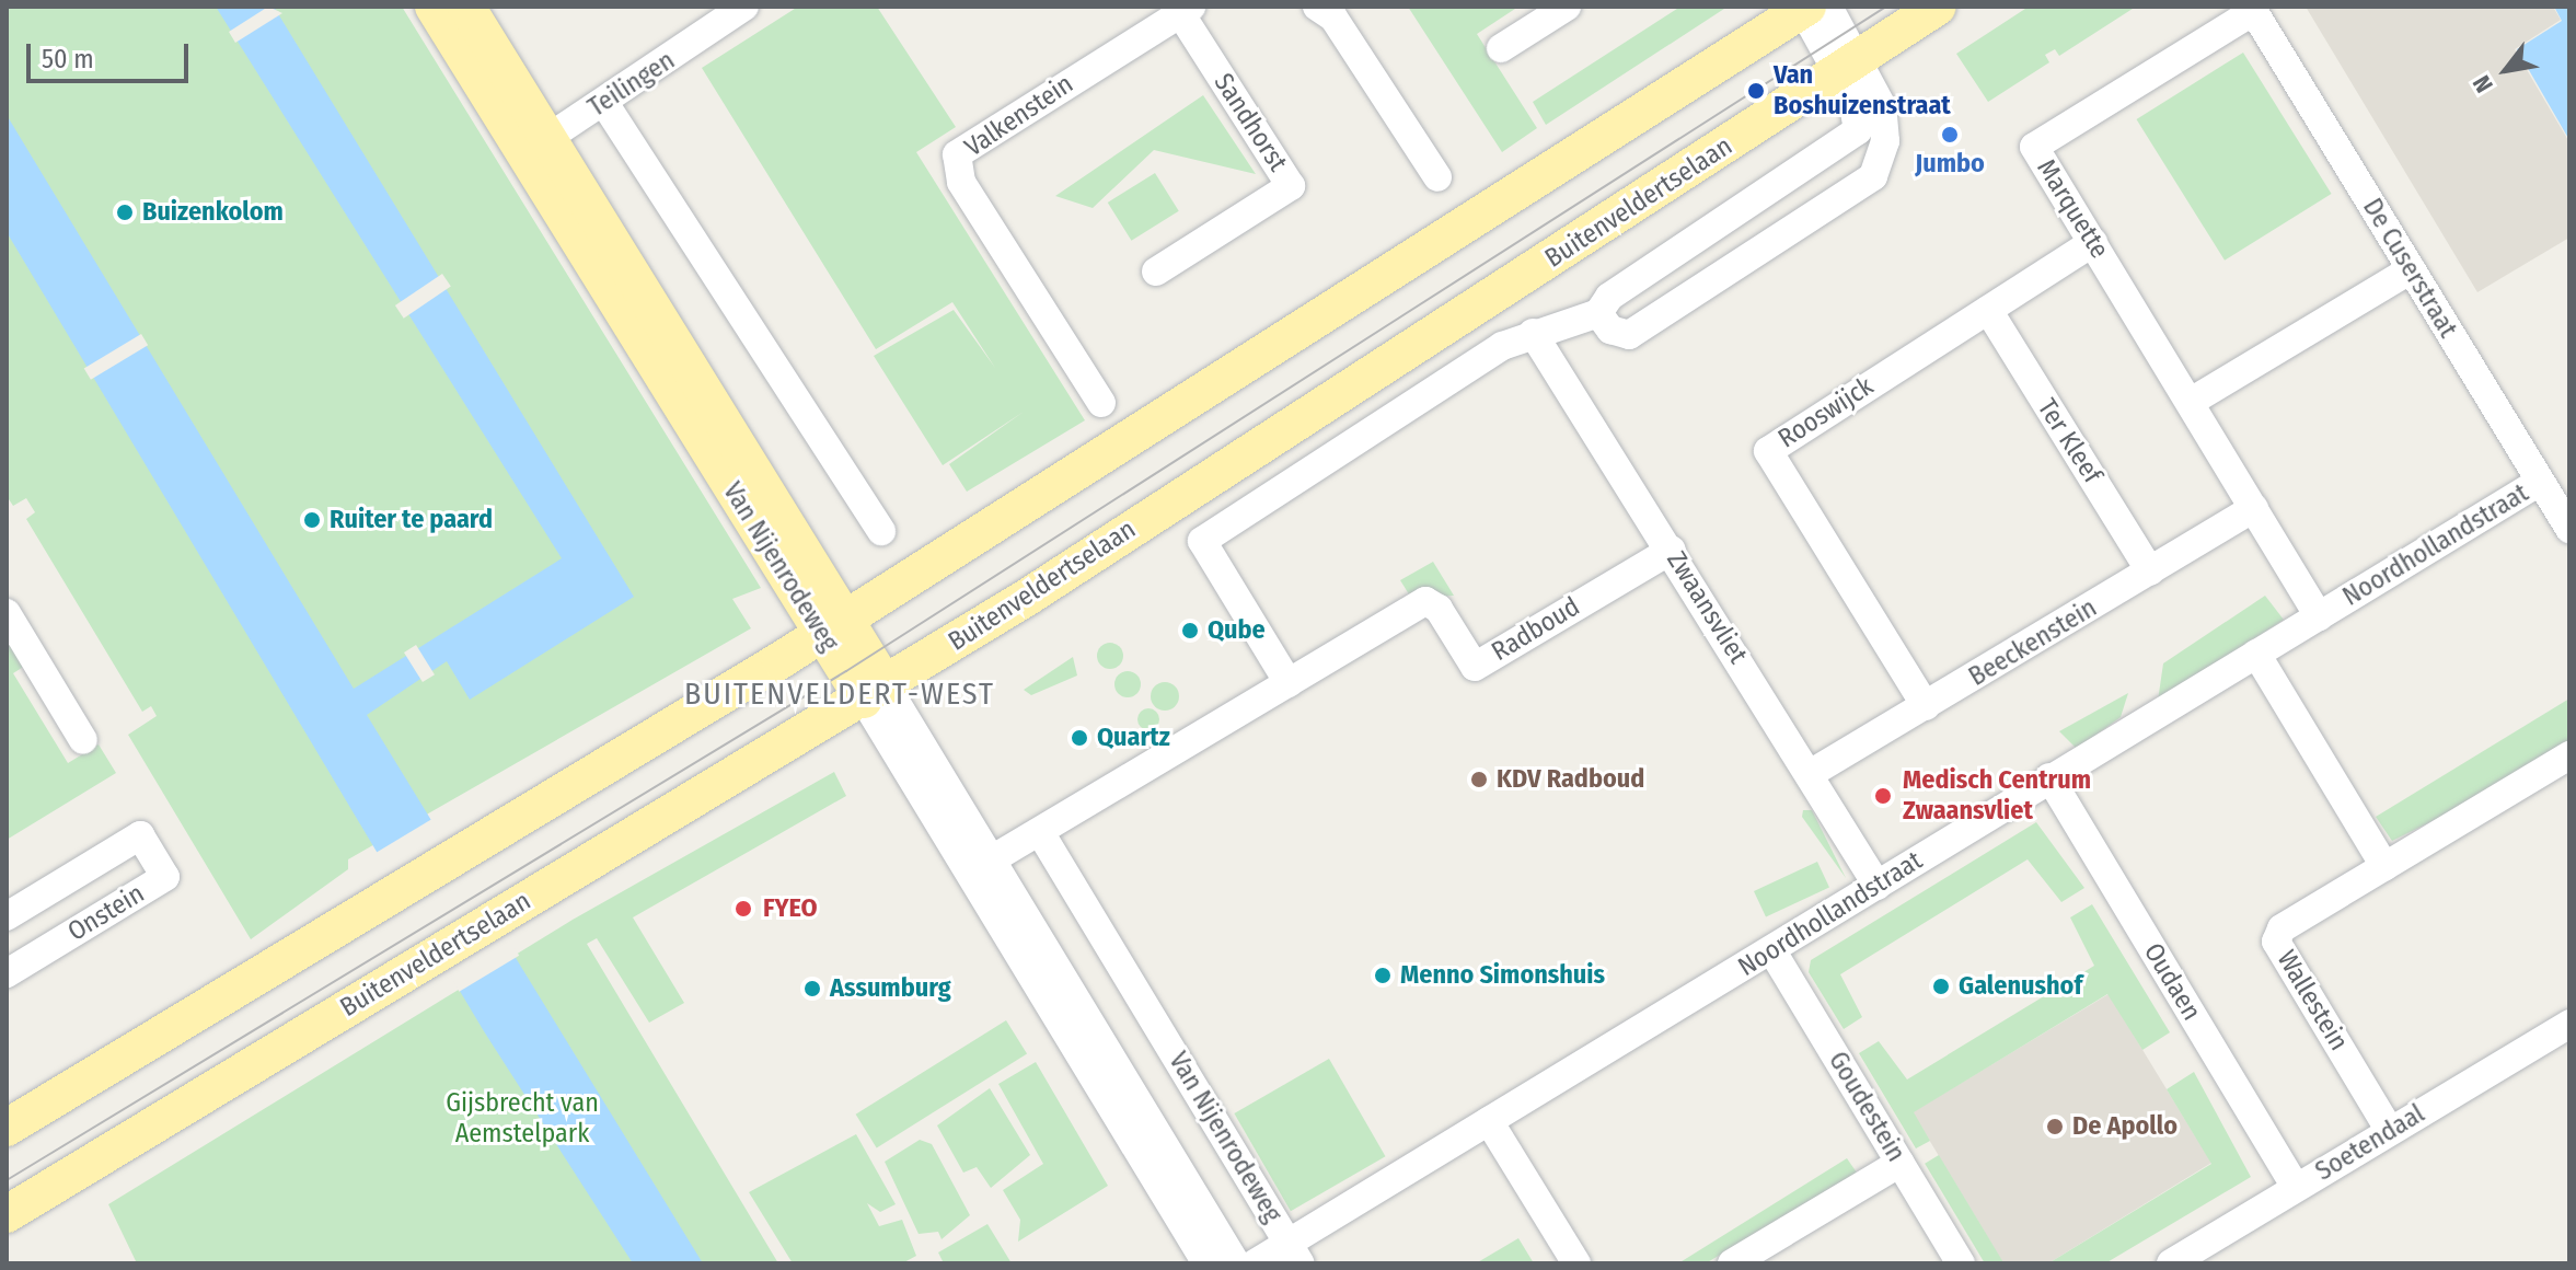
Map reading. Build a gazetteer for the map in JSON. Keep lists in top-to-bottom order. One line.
{"streets":{"main road":["Buitenveldertselaan","Van Nijenrodeweg"],"street":["Teilingen","Valkenstein","Sandhorst","Marquette","De Cuserstraat","Rooswijck","Ter Kleef","Noordhollandstraat","Zwaansvliet","Radboud","Beeckenstein","Onstein","Oudaen","Wallestein","Goudestein","Soetendaal"]},"crossings":[["Teilingen","Van Nijenrodeweg"],["Valkenstein","Sandhorst"],["Buitenveldertselaan","Van Nijenrodeweg"],["Marquette","De Cuserstraat"],["Marquette","Rooswijck"],["Marquette","Noordhollandstraat"],["Marquette","Beeckenstein"],["De Cuserstraat","Noordhollandstraat"],["Rooswijck","Ter Kleef"],["Rooswijck","Beeckenstein"],["Ter Kleef","Beeckenstein"],["Noordhollandstraat","Van Nijenrodeweg"],["Noordhollandstraat","Zwaansvliet"],["Noordhollandstraat","Oudaen"],["Noordhollandstraat","Goudestein"],["Van Nijenrodeweg","Radboud"],["Zwaansvliet","Radboud"],["Zwaansvliet","Beeckenstein"],["Oudaen","Soetendaal"],["Wallestein","Soetendaal"]],"districts":["BUITENVELDERT-WEST"],"parks":["Gijsbrecht van Aemstelpark"],"places":["Van Boshuizenstraat","Jumbo","Buizenkolom","Ruiter te paard","Qube","Quartz","KDV Radboud","Medisch Centrum Zwaansvliet","FYEO","Menno Simonshuis","Galenushof","Assumburg","De Apollo"],"scale_bar":"50 m","north":"bottom left"}
